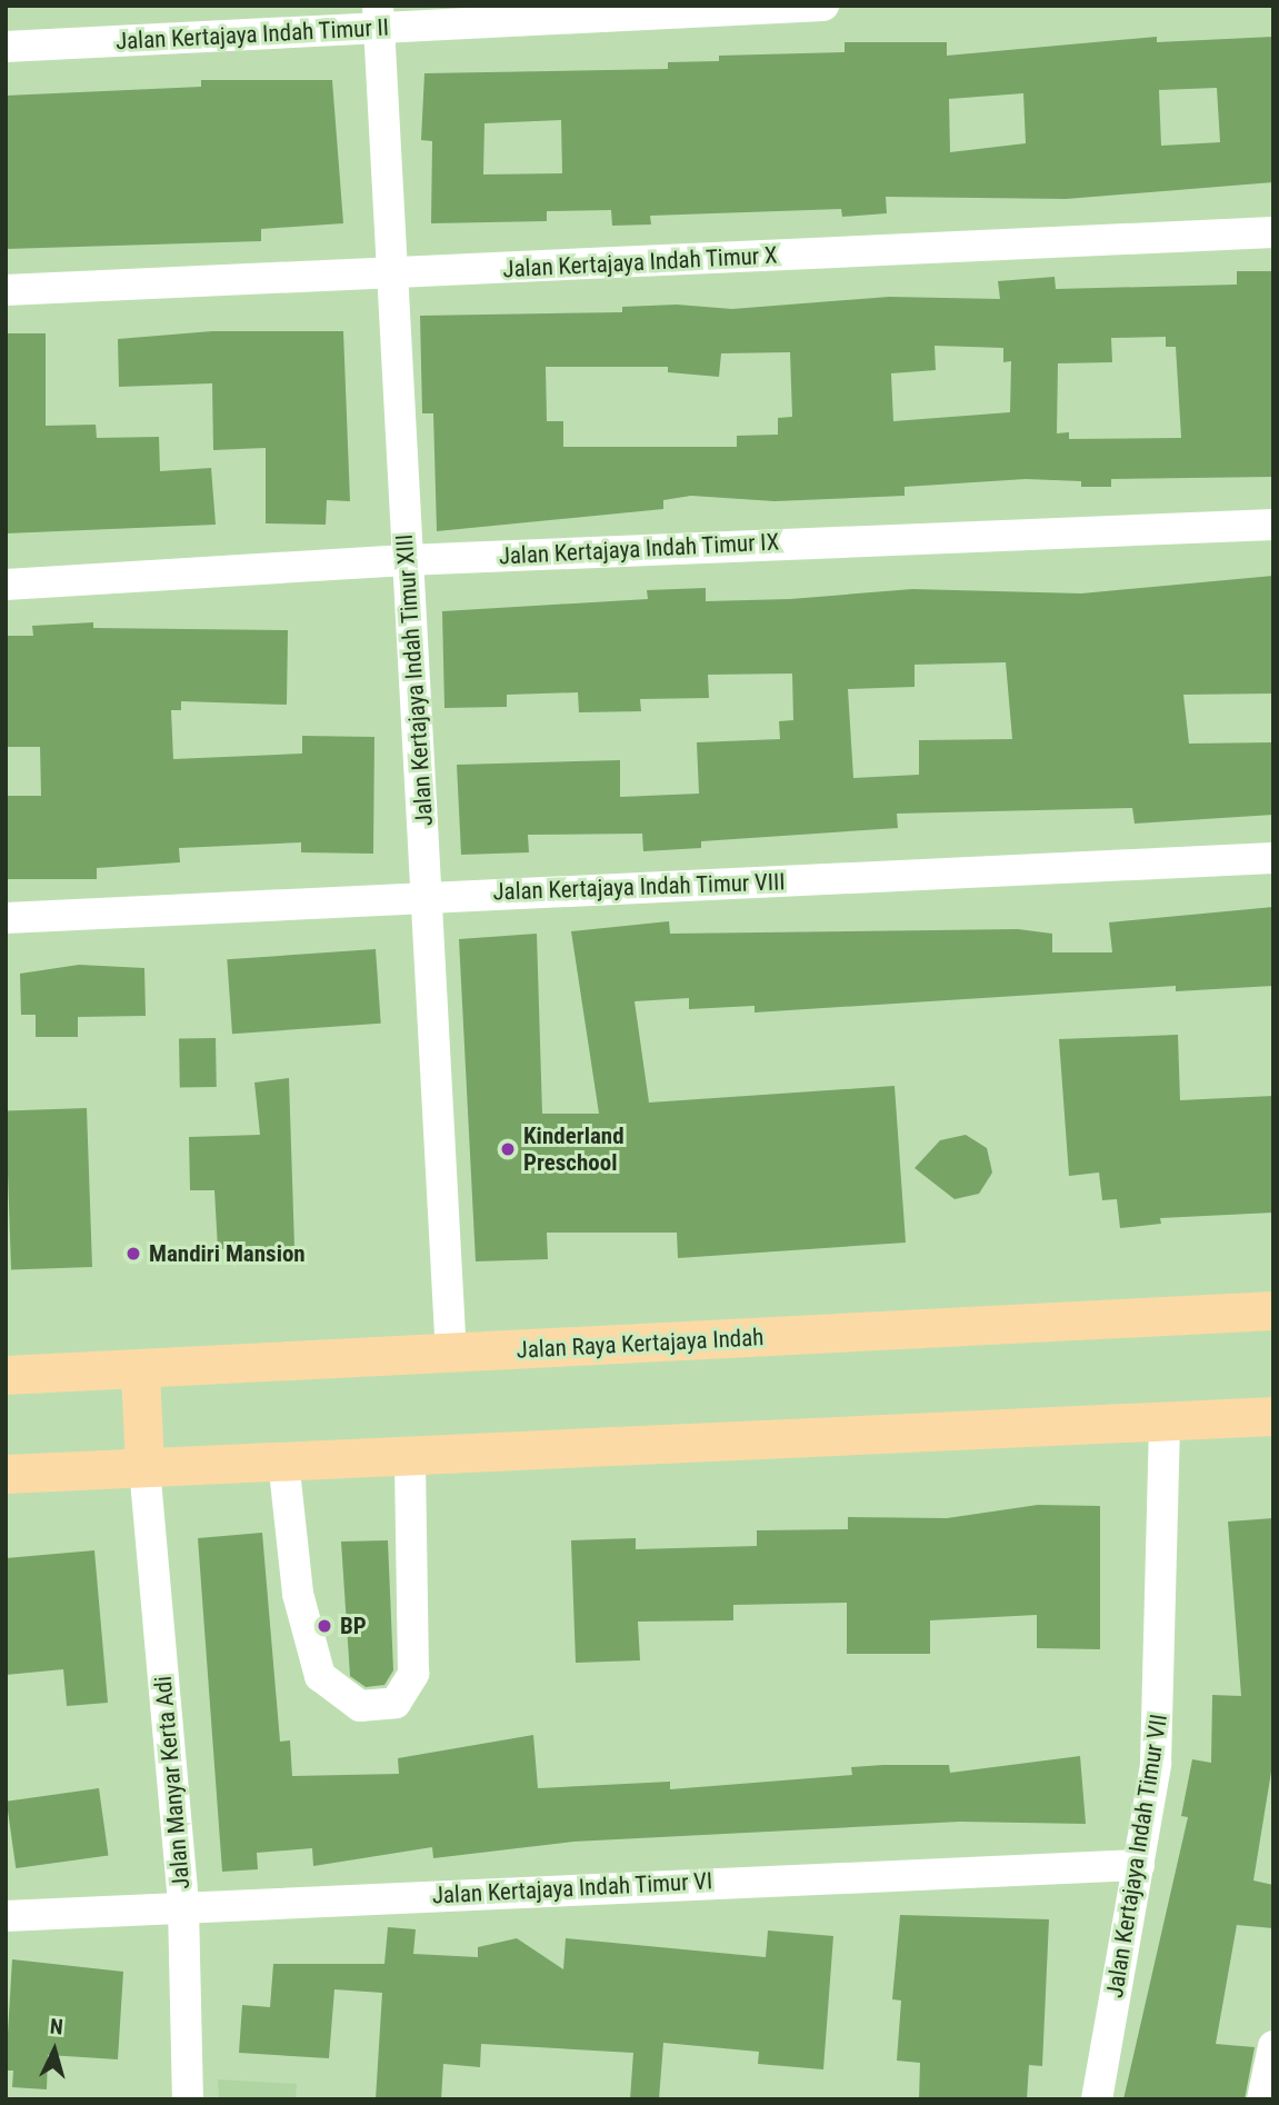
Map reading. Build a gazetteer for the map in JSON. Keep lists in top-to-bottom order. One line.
{"streets":{"main road":["Jalan Raya Kertajaya Indah"],"street":["Jalan Kertajaya Indah Timur II","Jalan Kertajaya Indah Timur X","Jalan Kertajaya Indah Timur IX","Jalan Kertajaya Indah Timur XIII","Jalan Kertajaya Indah Timur VIII","Jalan Manyar Kerta Adi","Jalan Kertajaya Indah Timur VII","Jalan Kertajaya Indah Timur VI"]},"crossings":[["Jalan Kertajaya Indah Timur II","Jalan Kertajaya Indah Timur XIII"],["Jalan Kertajaya Indah Timur X","Jalan Kertajaya Indah Timur XIII"],["Jalan Kertajaya Indah Timur IX","Jalan Kertajaya Indah Timur XIII"],["Jalan Kertajaya Indah Timur XIII","Jalan Kertajaya Indah Timur VIII"],["Jalan Kertajaya Indah Timur XIII","Jalan Raya Kertajaya Indah"],["Jalan Manyar Kerta Adi","Jalan Kertajaya Indah Timur VI"],["Jalan Kertajaya Indah Timur VII","Jalan Kertajaya Indah Timur VI"]],"places":["Kinderland Preschool","Mandiri Mansion","BP"],"north":"top"}
